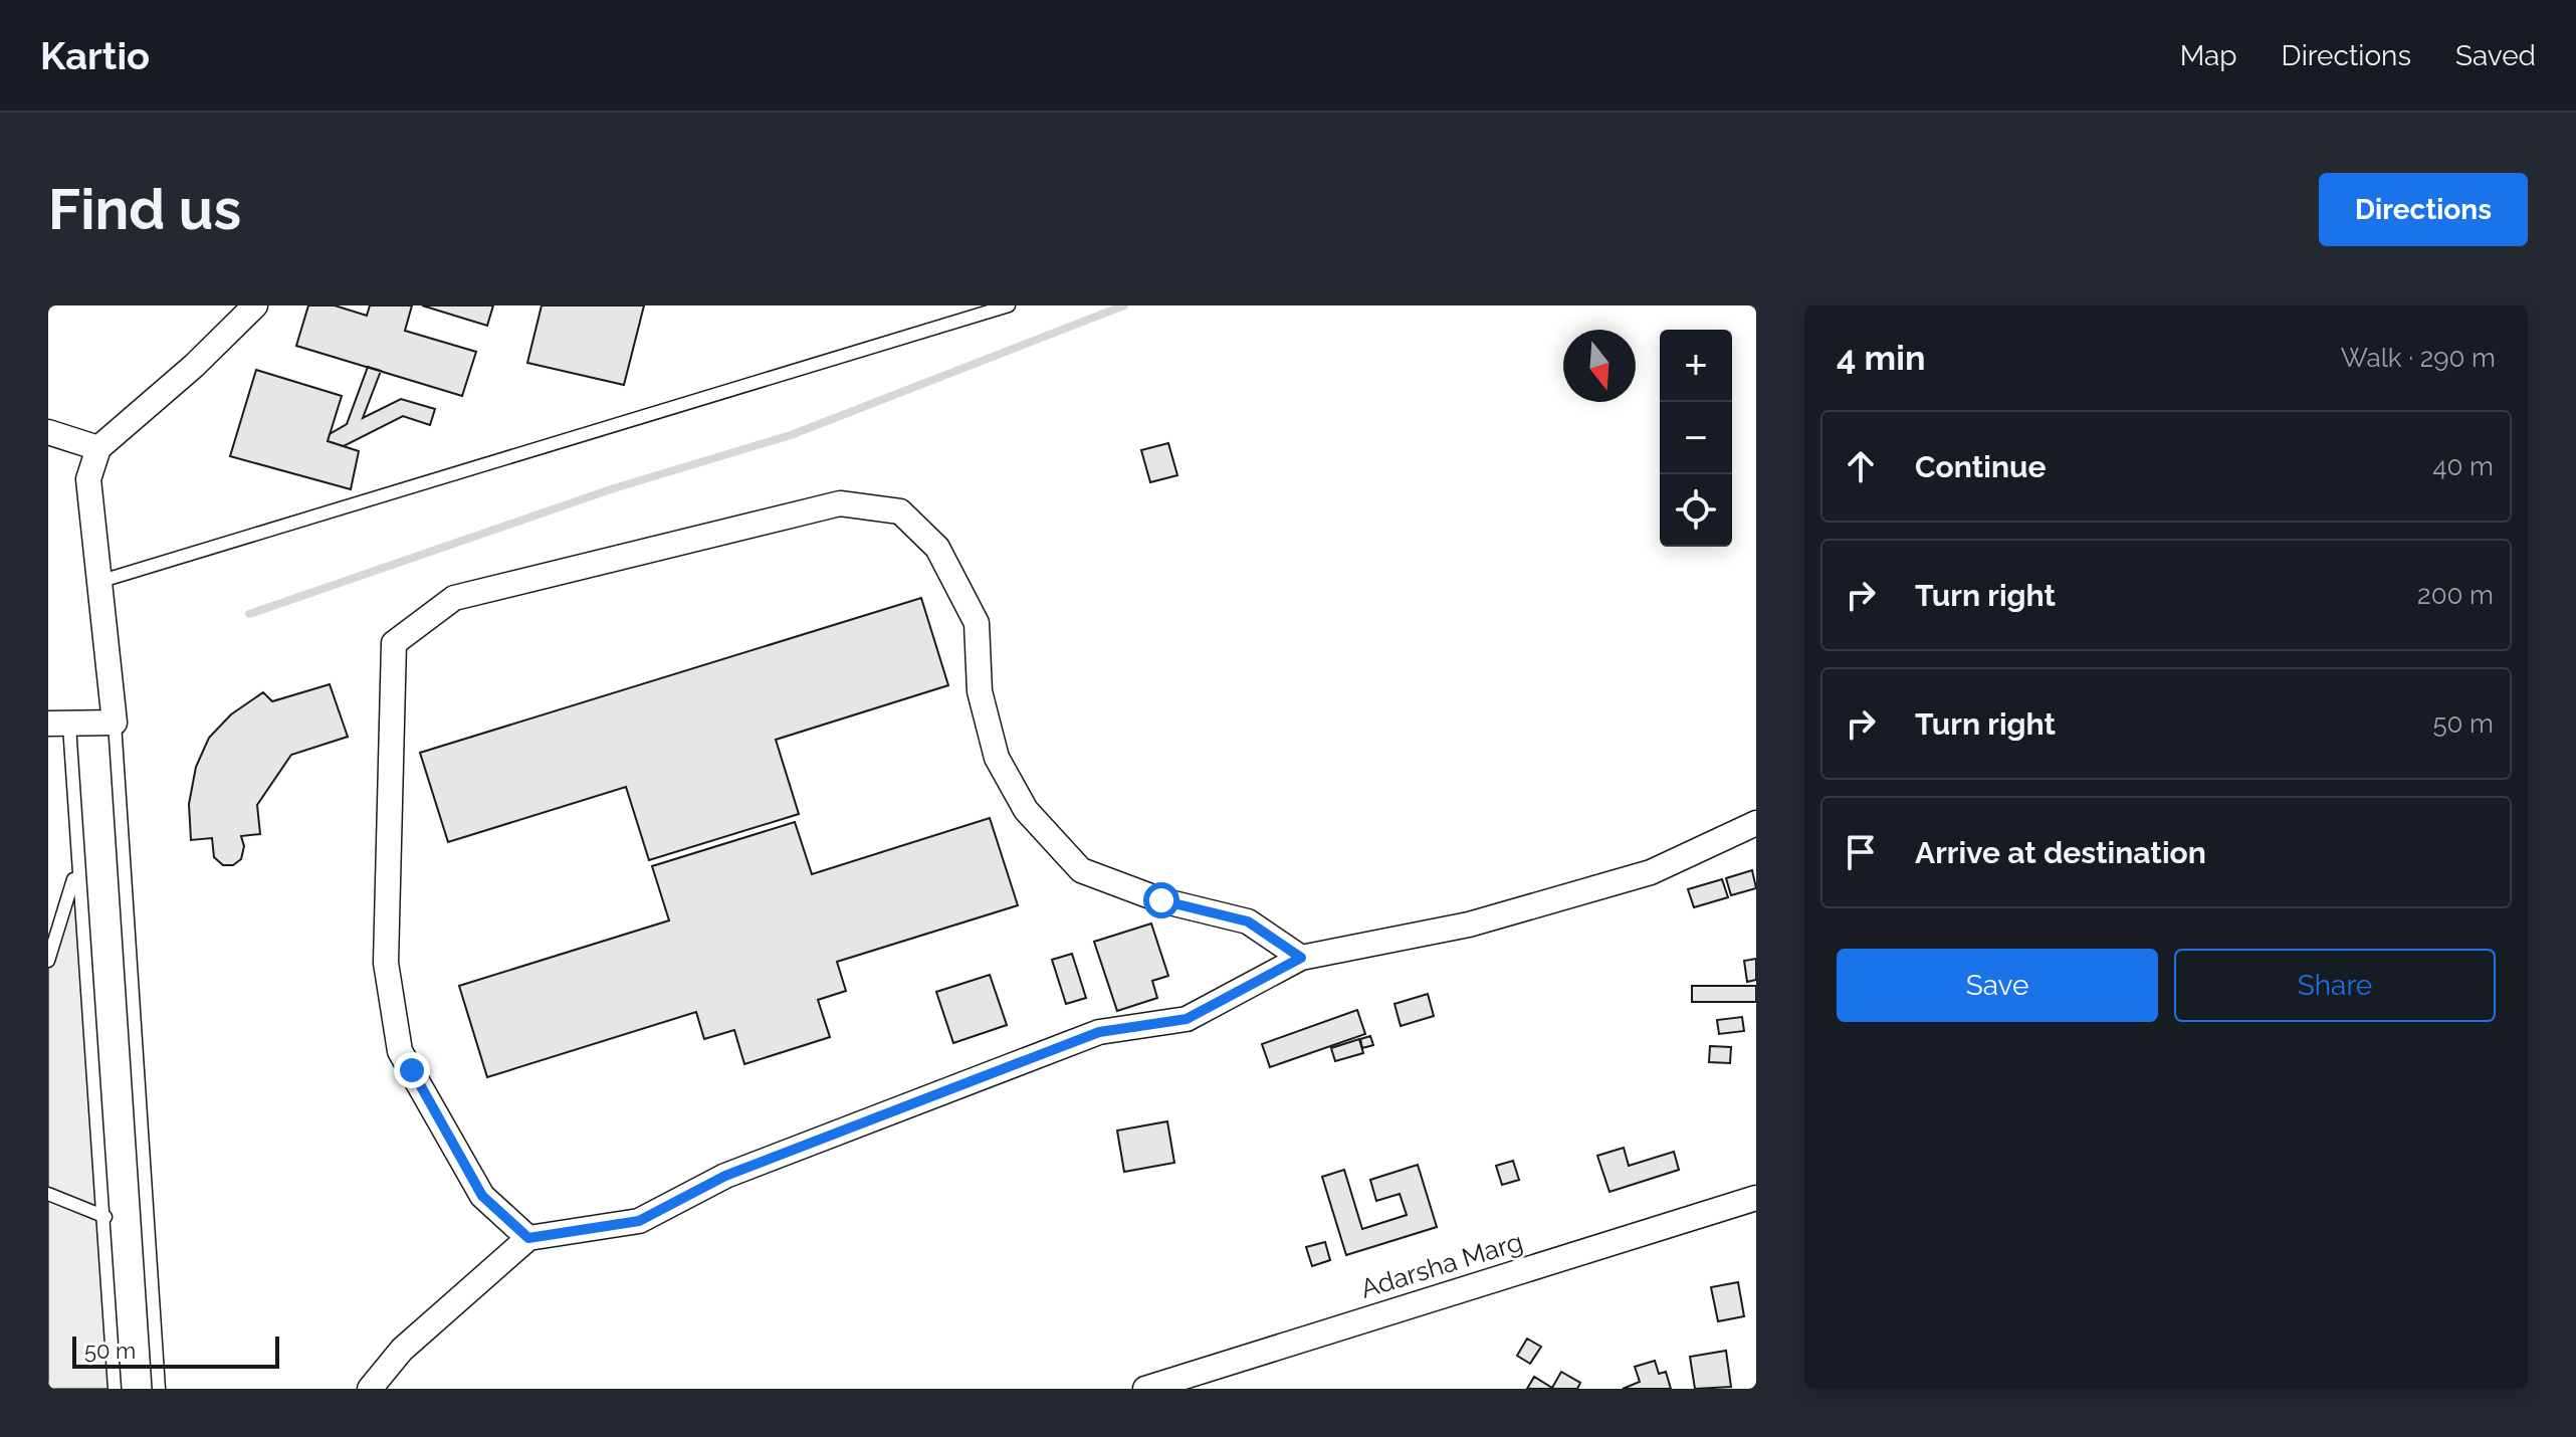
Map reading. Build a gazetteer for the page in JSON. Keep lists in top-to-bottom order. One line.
{"streets":{"street":["Adarsha Marg"]},"scale_bar":"50 m","north":"bottom","page":{"header":"Kartio","nav":["Map","Directions","Saved"],"buttons":["Directions",["Save","Share"]],"title":"Find us","heading":["4 min","Walk · 290 m"],"map_buttons":["+","−"],"list":[["Continue","40 m"],["Turn right","200 m"],["Turn right","50 m"],"Arrive at destination"],"scale":"50 m"}}
